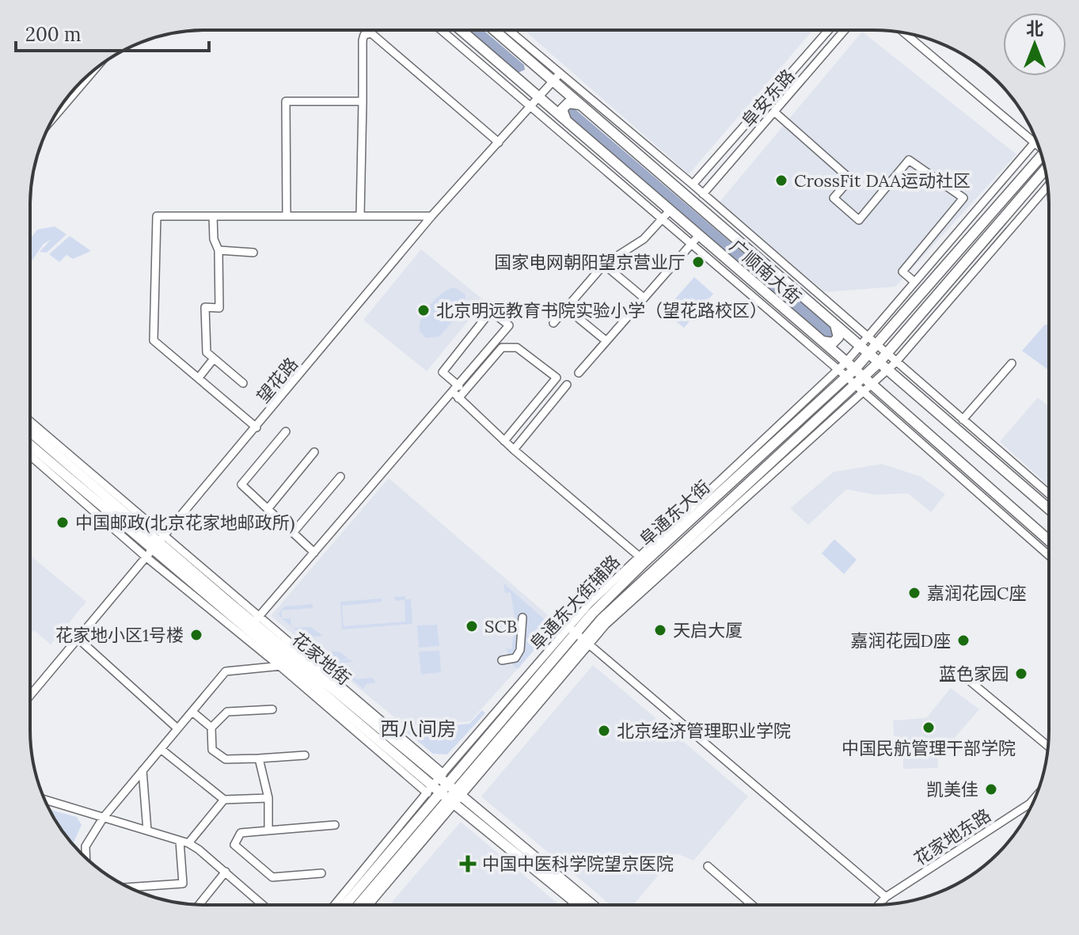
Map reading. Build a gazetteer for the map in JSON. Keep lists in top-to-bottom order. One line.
{"streets":{"main road":["广顺南大街","阜通东大街","花家地街"],"street":["阜安东路","望花路","阜通东大街辅路","花家地东路"]},"crossings":[["广顺南大街","望花路"],["广顺南大街","阜通东大街"],["望花路","花家地街"],["阜通东大街","阜通东大街辅路"],["阜通东大街","花家地街"],["阜通东大街辅路","花家地街"]],"districts":["西八间房"],"places":{"other":["CrossFit DAA运动社区","国家电网朝阳望京营业厅","北京明远教育书院实验小学（望花路校区）","中国邮政(北京花家地邮政所)","嘉润花园C座","SCB","天启大厦","花家地小区1号楼","嘉润花园D座","蓝色家园","中国民航管理干部学院","北京经济管理职业学院","凯美佳"],"health":["中国中医科学院望京医院"]},"scale_bar":"200 m","north":"top"}
